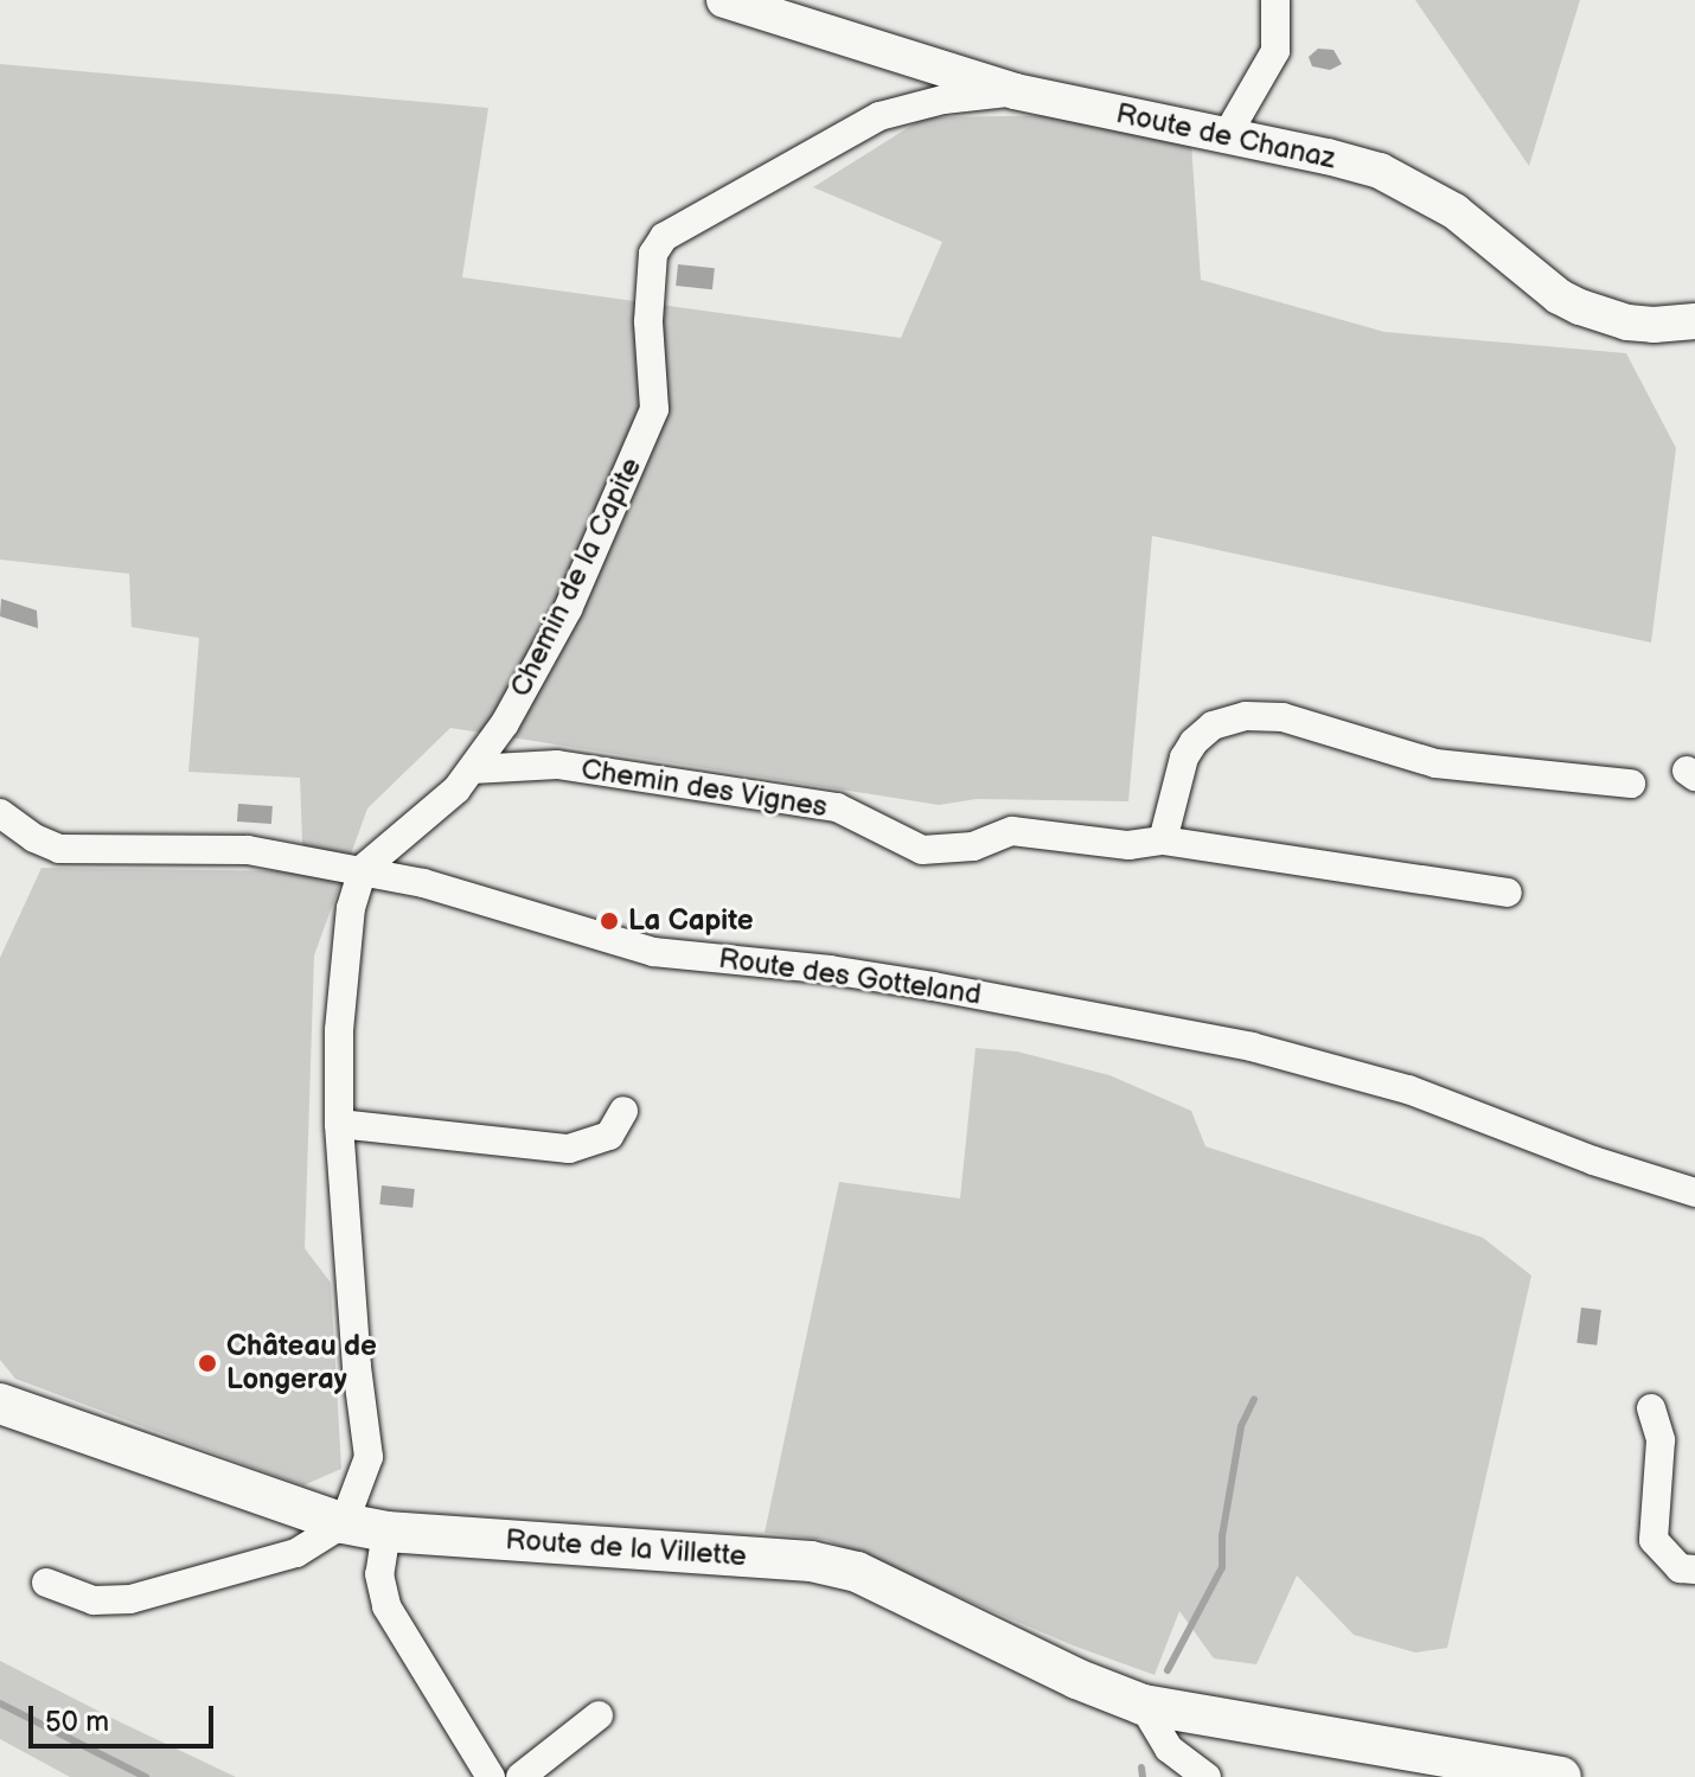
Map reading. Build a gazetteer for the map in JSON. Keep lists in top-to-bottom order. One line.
{"streets":{"main road":["Route de la Villette"],"street":["Route de Chanaz","Chemin de la Capite","Chemin des Vignes","Route des Gotteland"]},"crossings":[["Route de Chanaz","Chemin de la Capite"],["Chemin de la Capite","Chemin des Vignes"],["Chemin de la Capite","Route des Gotteland"]],"places":["La Capite","Château de Longeray"],"scale_bar":"50 m"}
